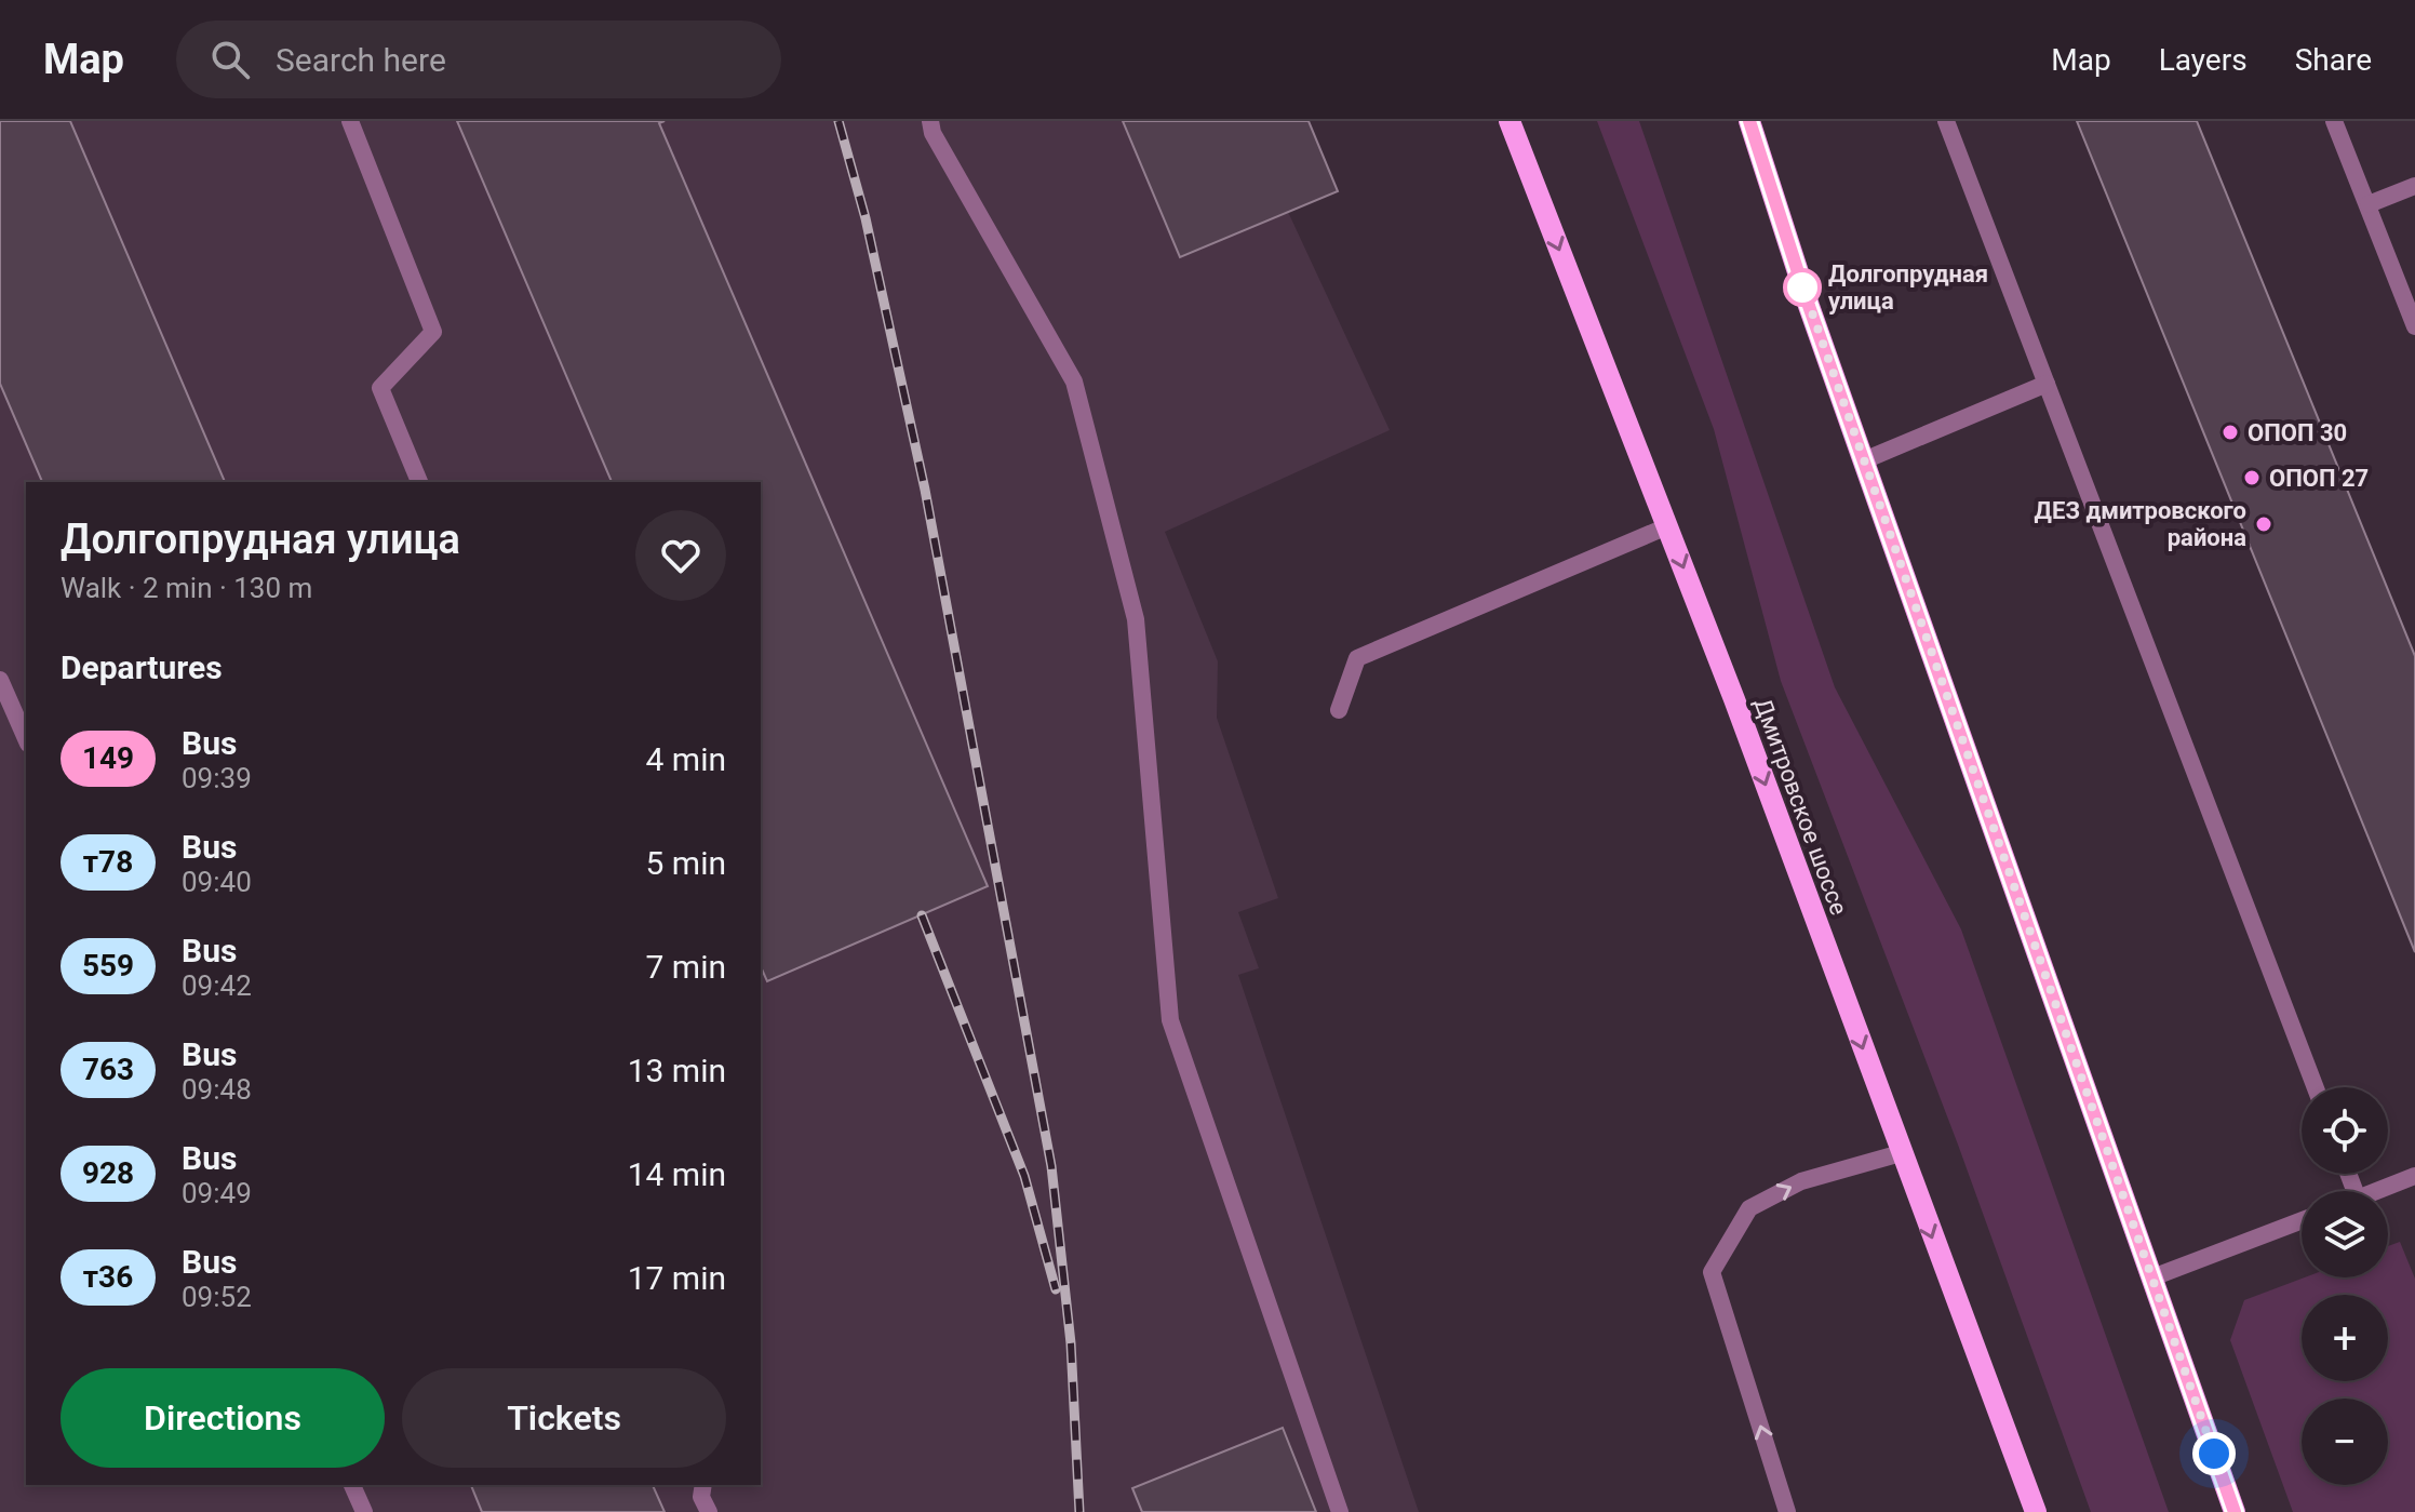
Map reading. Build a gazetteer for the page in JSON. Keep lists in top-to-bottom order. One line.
{"streets":{"main road":["Дмитровское шоссе"]},"one_way":["Дмитровское шоссе"],"places":["Долгопрудная улица","ОПОП 30","ОПОП 27","ДЕЗ дмитровского района"],"lines":["bus line 149"],"page":{"header":"Map","search":"Search here","nav":["Map","Layers","Share"],"heading":[["Долгопрудная улица","Walk · 2 min · 130 m"],"Departures"],"list":[{"mark":"149","name":"Bus","note":"09:39","value":"4 min"},{"mark":"т78","name":"Bus","note":"09:40","value":"5 min"},{"mark":"559","name":"Bus","note":"09:42","value":"7 min"},{"mark":"763","name":"Bus","note":"09:48","value":"13 min"},{"mark":"928","name":"Bus","note":"09:49","value":"14 min"},{"mark":"т36","name":"Bus","note":"09:52","value":"17 min"}],"map_buttons":["+","−"],"buttons":["Directions","Tickets"]}}
